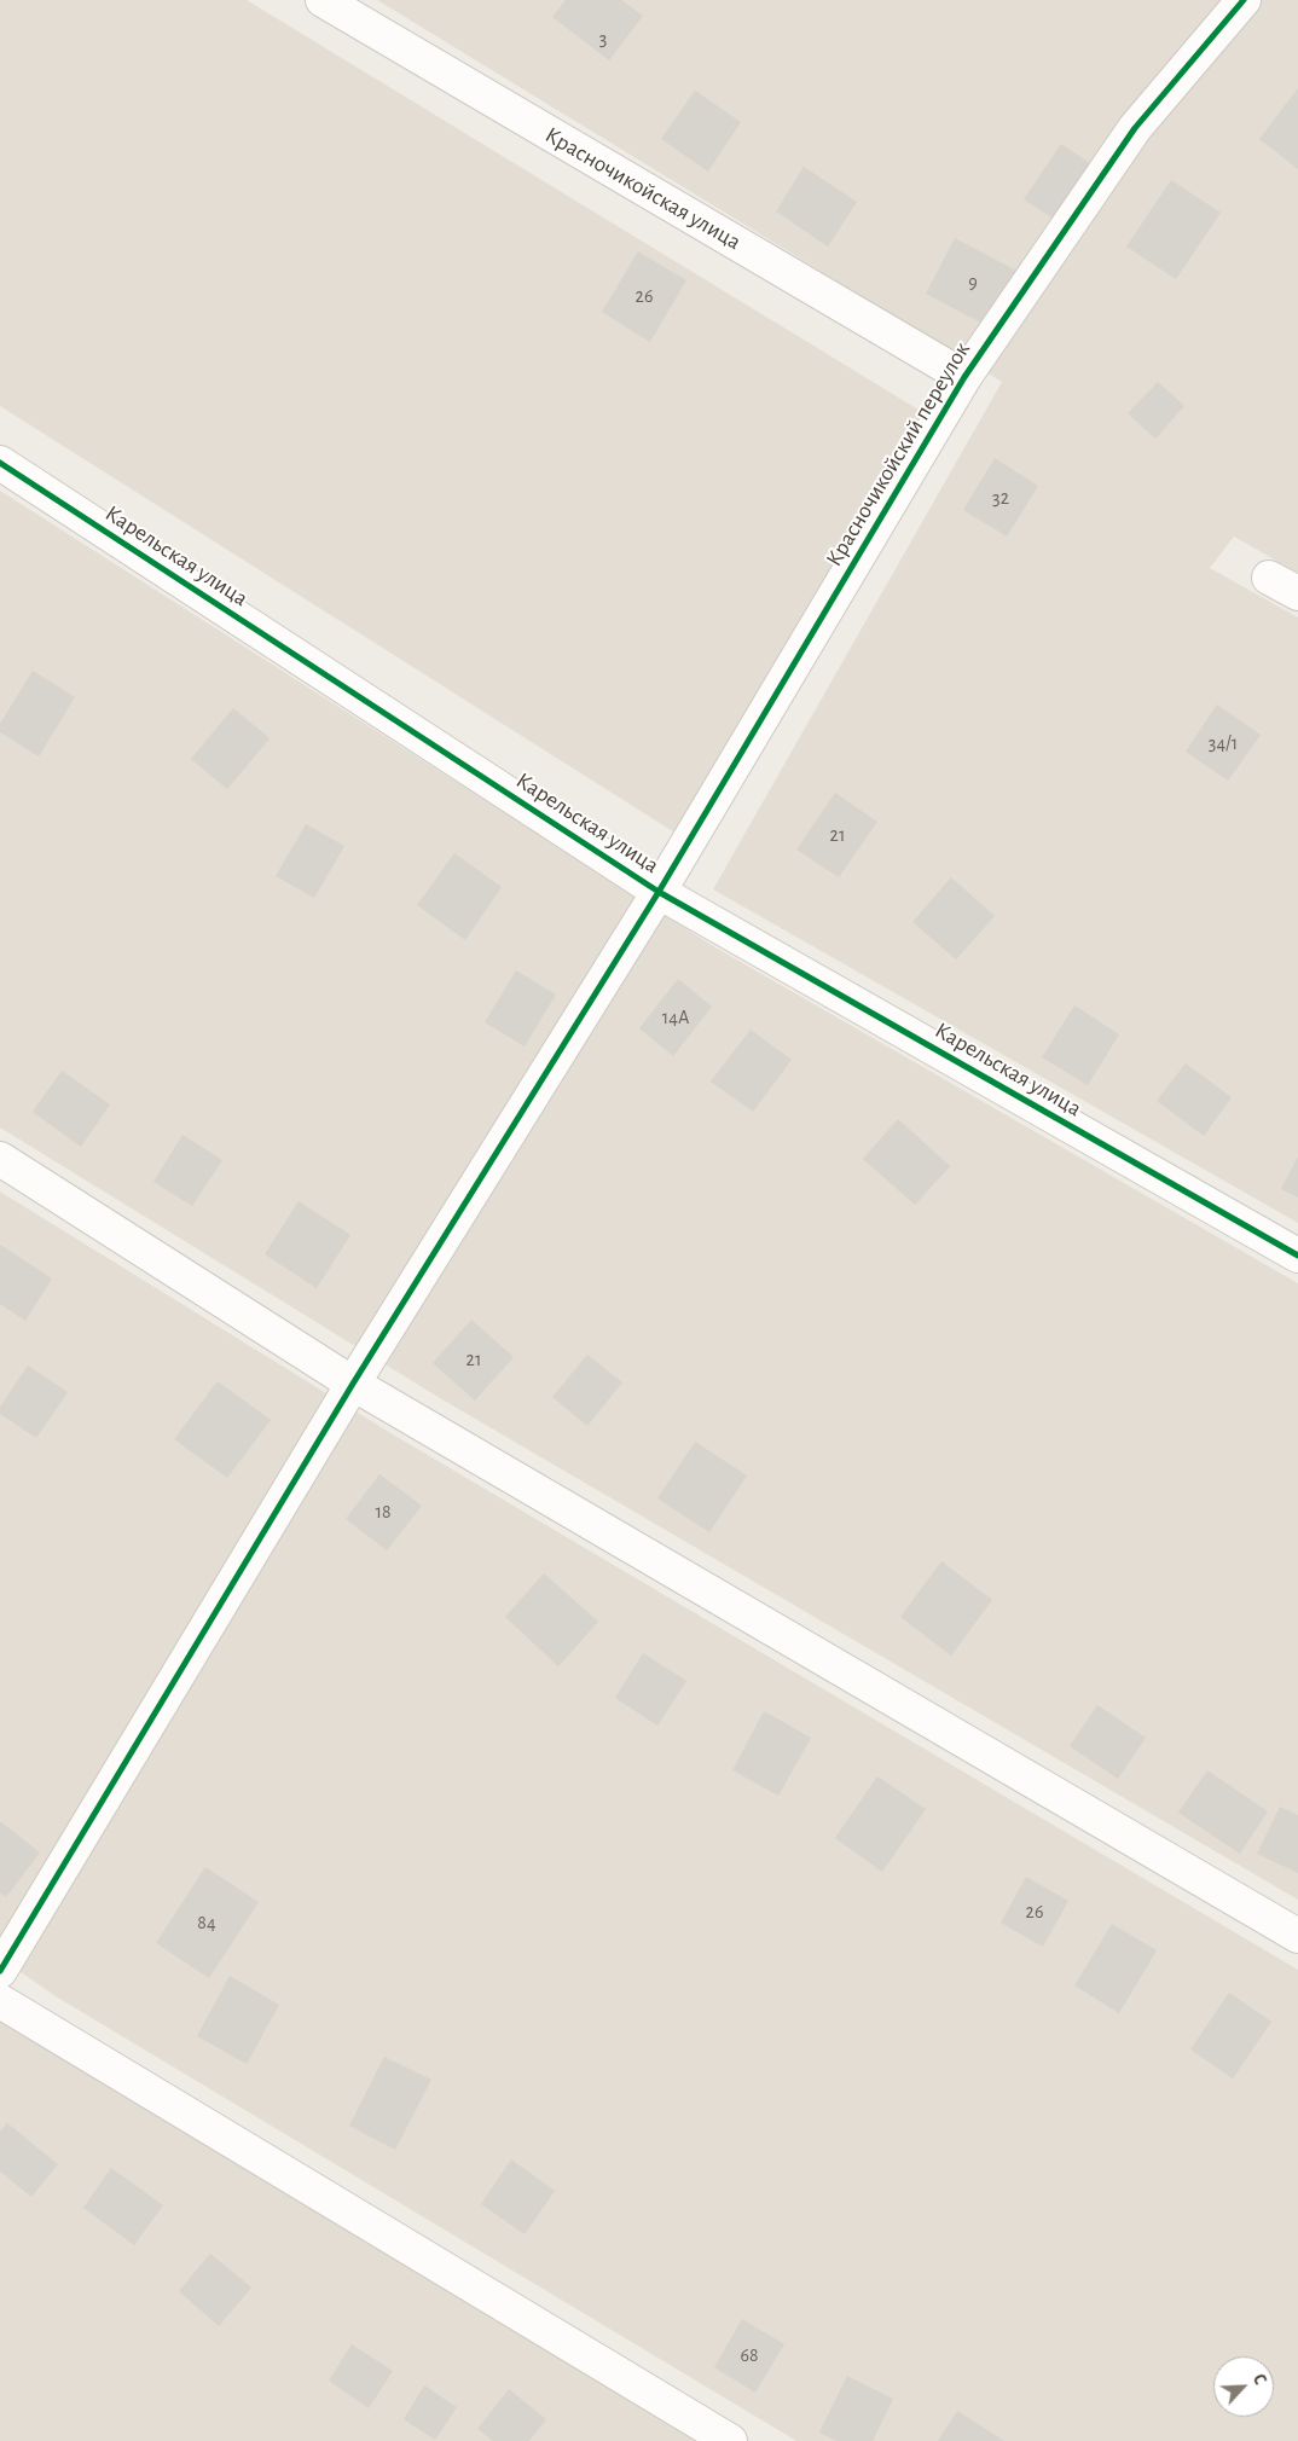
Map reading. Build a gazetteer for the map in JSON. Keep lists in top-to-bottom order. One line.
{"streets":{"street":["Красночикойская улица","Красночикойский переулок","Карельская улица"]},"crossings":[["Красночикойская улица","Красночикойский переулок"],["Красночикойский переулок","Карельская улица"]],"house_numbers":["3","9","26","32","34/1","21","14А","21","18","26","84","68"],"north":"top right"}
